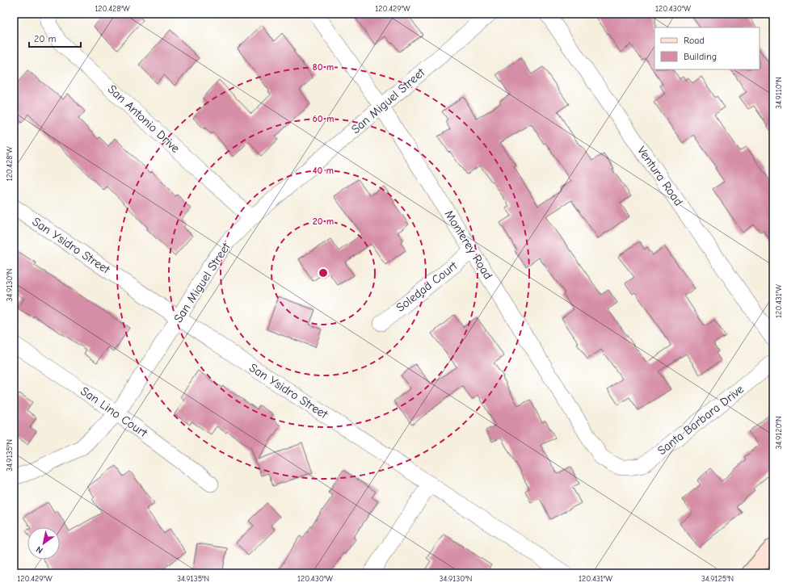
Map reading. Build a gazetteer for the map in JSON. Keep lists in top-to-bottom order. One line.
{"streets":{"street":["San Miguel Street","San Antonio Drive","Ventura Road","Monterey Road","San Ysidro Street","Soledad Court","San Lino Court","Santa Barbara Drive"]},"crossings":[["San Miguel Street","San Antonio Drive"],["San Miguel Street","Monterey Road"],["San Miguel Street","San Ysidro Street"],["San Miguel Street","San Lino Court"],["Monterey Road","Soledad Court"],["Monterey Road","Santa Barbara Drive"]],"legend":["Road","Building"],"scale_bar":"20 m","north":"bottom left","coordinates":["120.428°W","120.429°W","120.430°W","34.9110°N","34.9130°N","120.431°W","34.9120°N","34.9135°N","34.9125°N"],"rings":["80 m","60 m","40 m","20 m"]}
